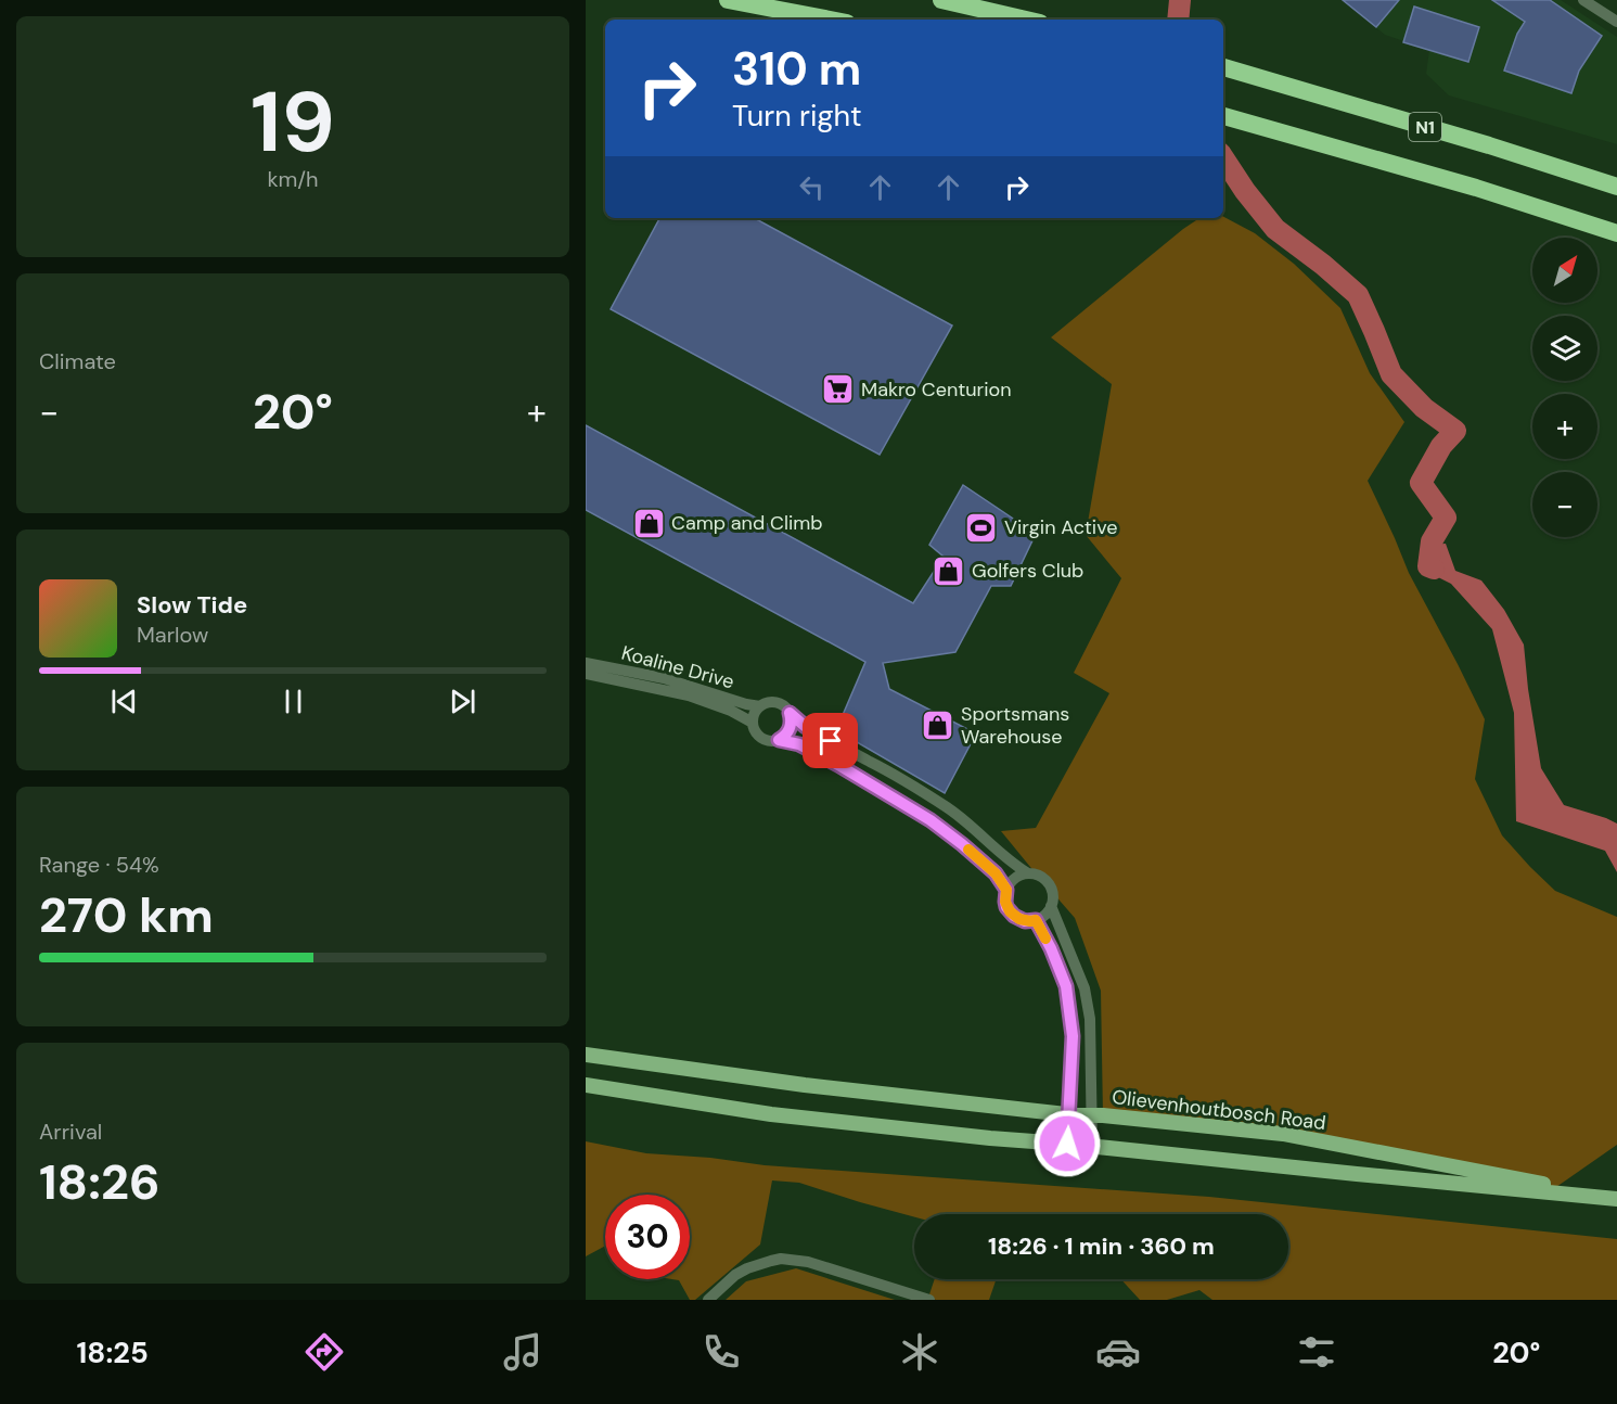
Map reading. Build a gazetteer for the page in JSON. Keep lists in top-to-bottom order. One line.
{"streets":{"highway":["N1"],"main road":["Olievenhoutbosch Road"],"street":["Koaline Drive"]},"places":{"supermarket":["Makro Centurion"],"shop":["Camp and Climb","Golfers Club","Sportsmans Warehouse"],"sports":["Virgin Active"]},"north":"top right","page":{"tile":[["19","km/h"],"Climate",["Range · 54%","270 km"],["Arrival","18:26"]],"turn":["310 m","Turn right"],"map_buttons":["+","−"],"heat":["−","20°","+"],"song":["Slow Tide","Marlow"],"limit":"30","trip":"18:26 · 1 min · 360 m","tabs":["18:25","20°"]}}
